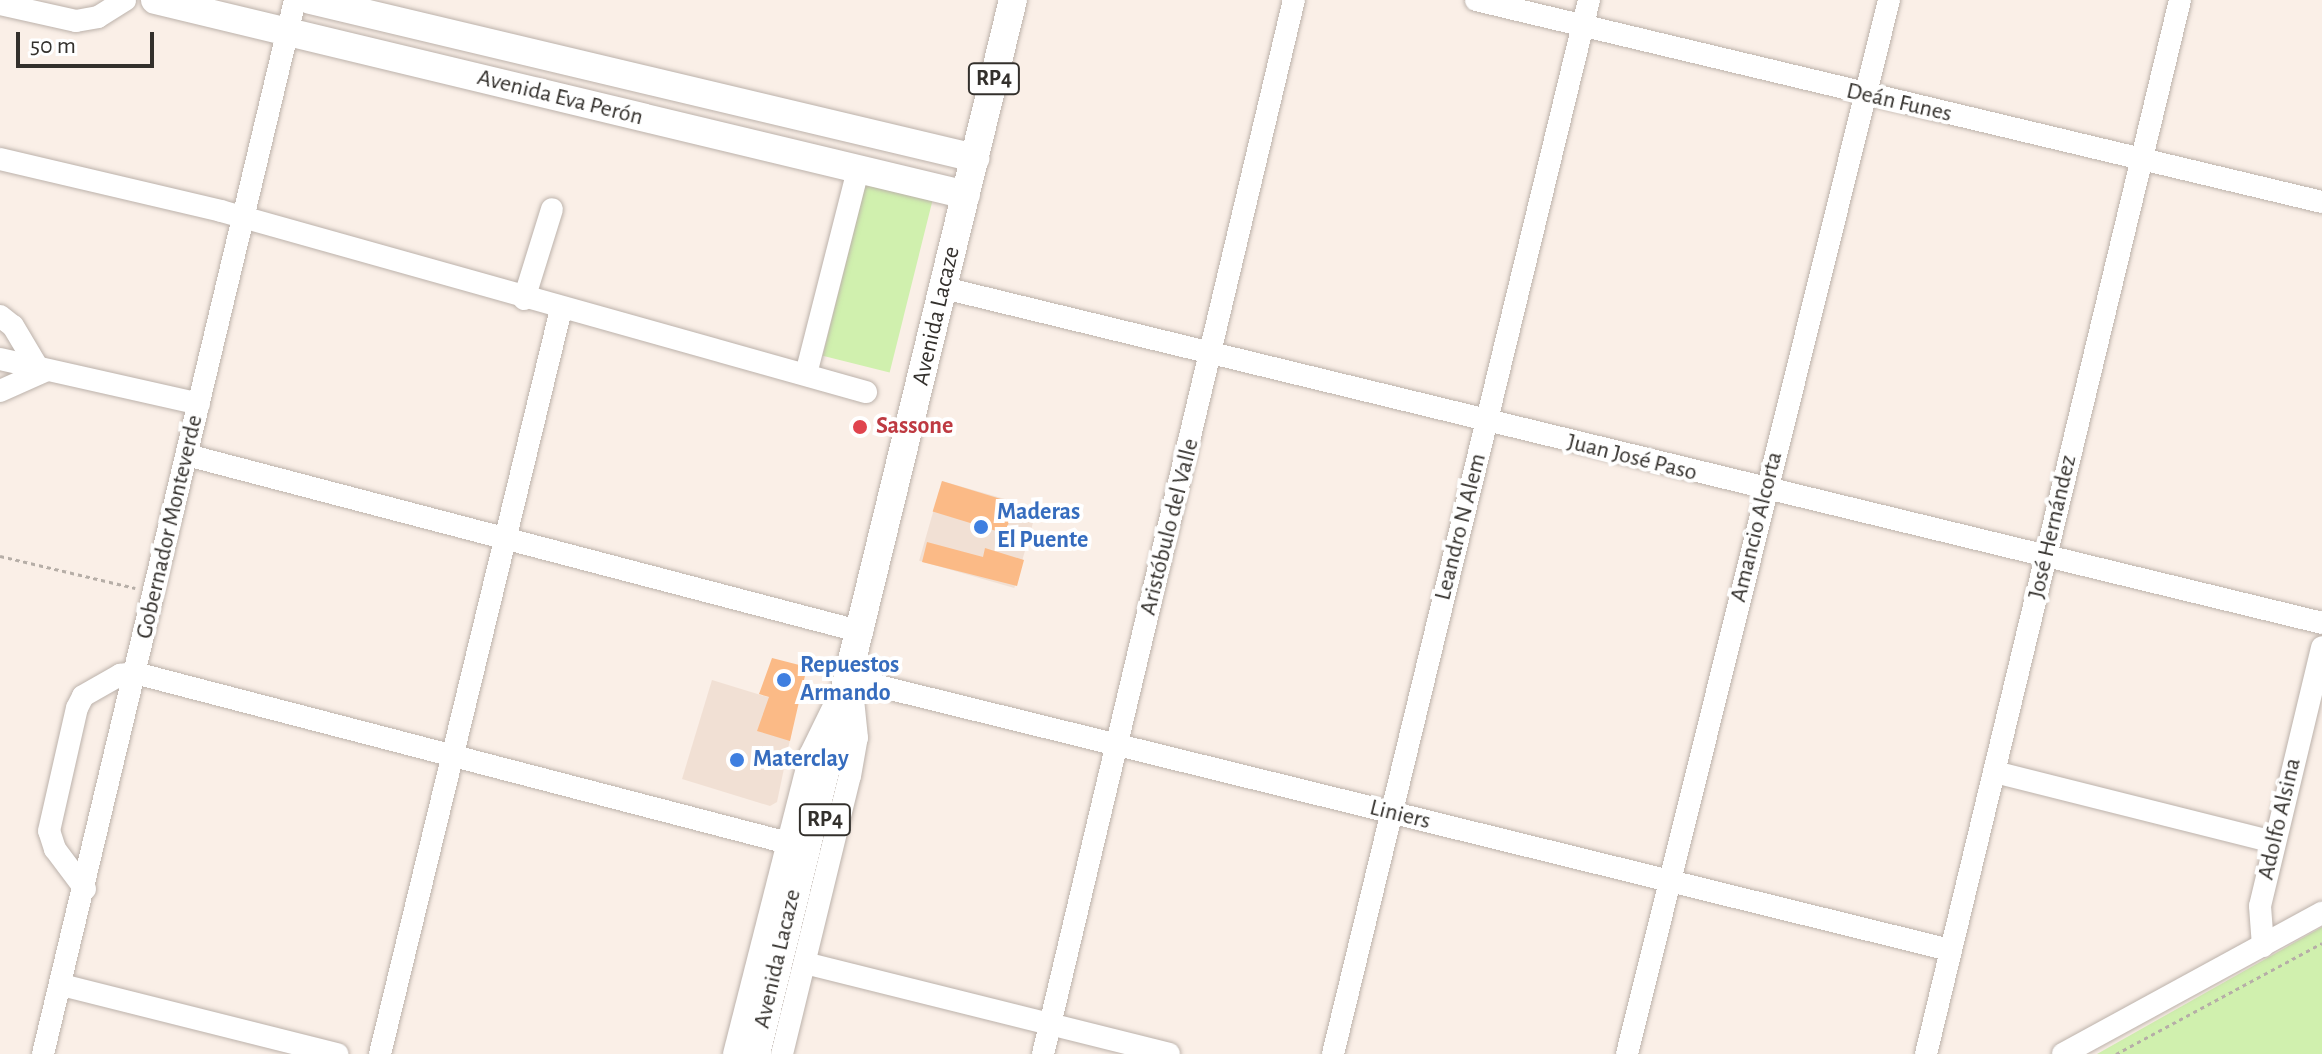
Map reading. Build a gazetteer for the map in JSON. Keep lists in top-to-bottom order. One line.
{"streets":{"main road":["RP4","Avenida Eva Perón","Avenida Lacaze"],"street":["Deán Funes","Juan José Paso","Gobernador Monteverde","Aristóbulo del Valle","Leandro N Alem","Amancio Alcorta","José Hernández","Liniers","Adolfo Alsina"]},"crossings":[["Avenida Eva Perón","Avenida Lacaze"],["Avenida Eva Perón","Gobernador Monteverde"],["Deán Funes","Leandro N Alem"],["Deán Funes","Amancio Alcorta"],["Deán Funes","José Hernández"],["Avenida Lacaze","Juan José Paso"],["Avenida Lacaze","Liniers"],["Juan José Paso","Aristóbulo del Valle"],["Juan José Paso","Leandro N Alem"],["Juan José Paso","Amancio Alcorta"],["Juan José Paso","José Hernández"],["Aristóbulo del Valle","Liniers"],["Leandro N Alem","Liniers"],["Amancio Alcorta","Liniers"],["José Hernández","Liniers"]],"places":["Sassone","Maderas El Puente","Repuestos Armando","Materclay"],"scale_bar":"50 m"}
